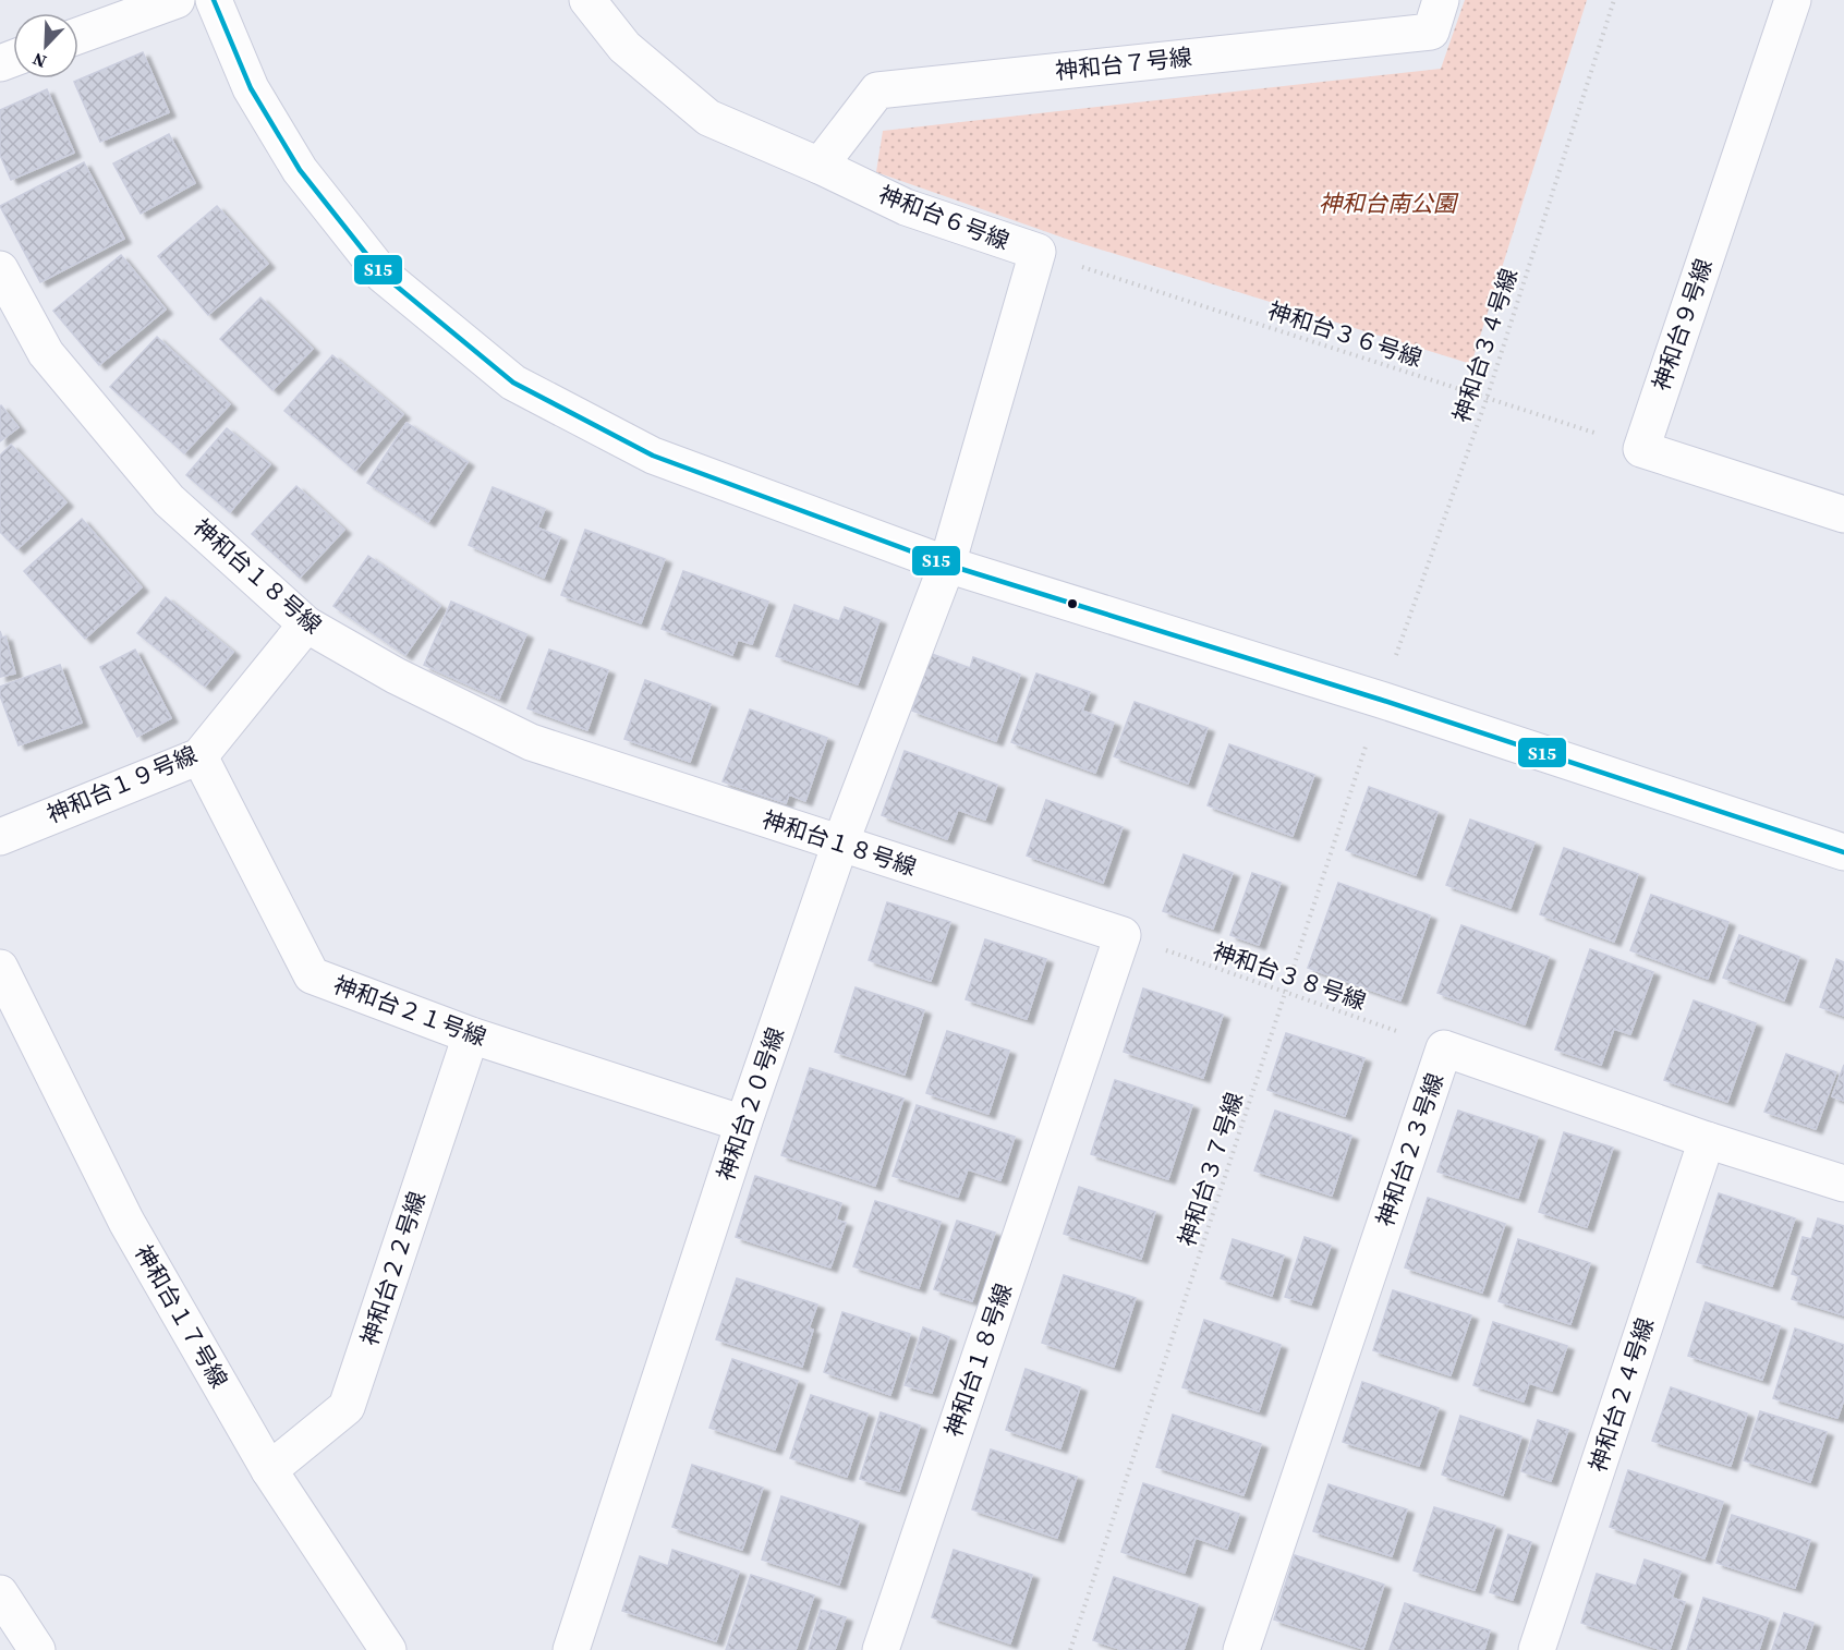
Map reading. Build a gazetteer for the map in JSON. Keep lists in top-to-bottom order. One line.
{"streets":{"street":["神和台７号線","神和台６号線","神和台９号線","神和台１８号線","神和台１９号線","神和台２１号線","神和台２０号線","神和台２３号線","神和台２２号線","神和台１７号線","神和台２４号線"],"path":["神和台３６号線","神和台３４号線","神和台３８号線","神和台３７号線"]},"crossings":[["神和台７号線","神和台６号線"],["神和台６号線","神和台３６号線"],["神和台６号線","神和台２０号線"],["神和台９号線","神和台３６号線"],["神和台３６号線","神和台３４号線"],["神和台３４号線","神和台３７号線"],["神和台１８号線","神和台１９号線"],["神和台１８号線","神和台３８号線"],["神和台１８号線","神和台２０号線"],["神和台１９号線","神和台２１号線"],["神和台３８号線","神和台２３号線"],["神和台３８号線","神和台３７号線"],["神和台２１号線","神和台２０号線"],["神和台２１号線","神和台２２号線"],["神和台２３号線","神和台２４号線"],["神和台２２号線","神和台１７号線"]],"parks":["神和台南公園"],"lines":["transit line S15"],"north":"bottom left"}
